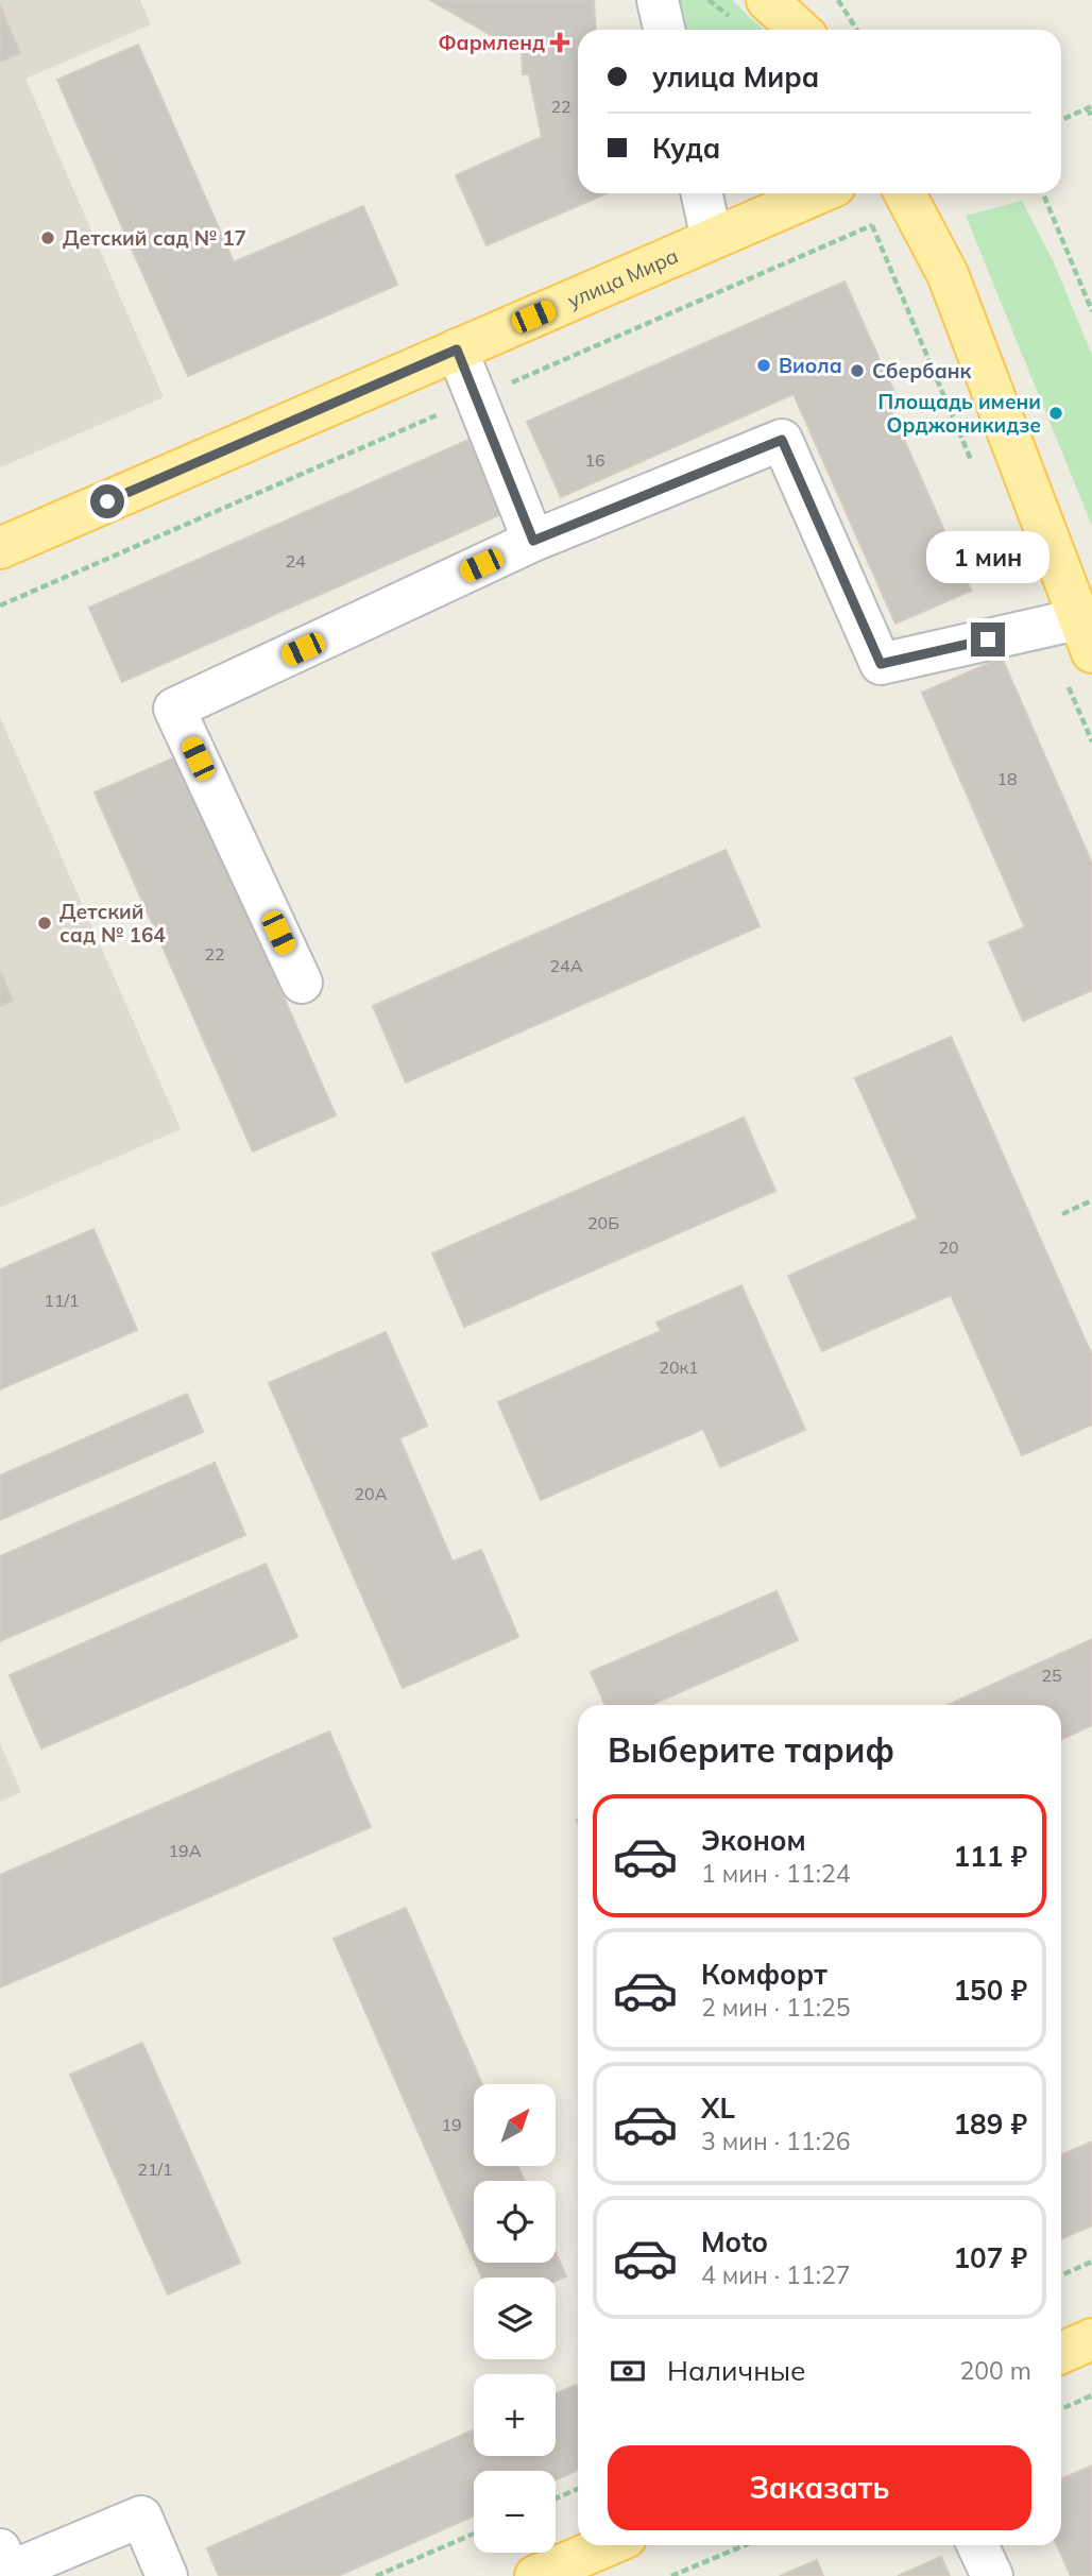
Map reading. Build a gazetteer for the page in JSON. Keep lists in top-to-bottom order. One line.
{"streets":{"main road":["улица Мира"]},"places":{"health":["Фармленд"],"other":["Детский сад № 17","Виола","Сбербанк","Площадь имени Орджоникидзе","Детский сад № 164"]},"house_numbers":["22","16","24","18","22","24А","20Б","20","11/1","20к1","20А","25","19А","19","21/1"],"north":"top right","page":{"banner":["улица Мира","Куда"],"bubble":"1 мин","heading":"Выберите тариф","list":[{"name":"Эконом","note":"1 мин · 11:24","value":"111 ₽"},{"name":"Комфорт","note":"2 мин · 11:25","value":"150 ₽"},{"name":"XL","note":"3 мин · 11:26","value":"189 ₽"},{"name":"Moto","note":"4 мин · 11:27","value":"107 ₽"}],"map_buttons":["+","−"],"pay":["Наличные","200 m"],"buttons":"Заказать"}}
